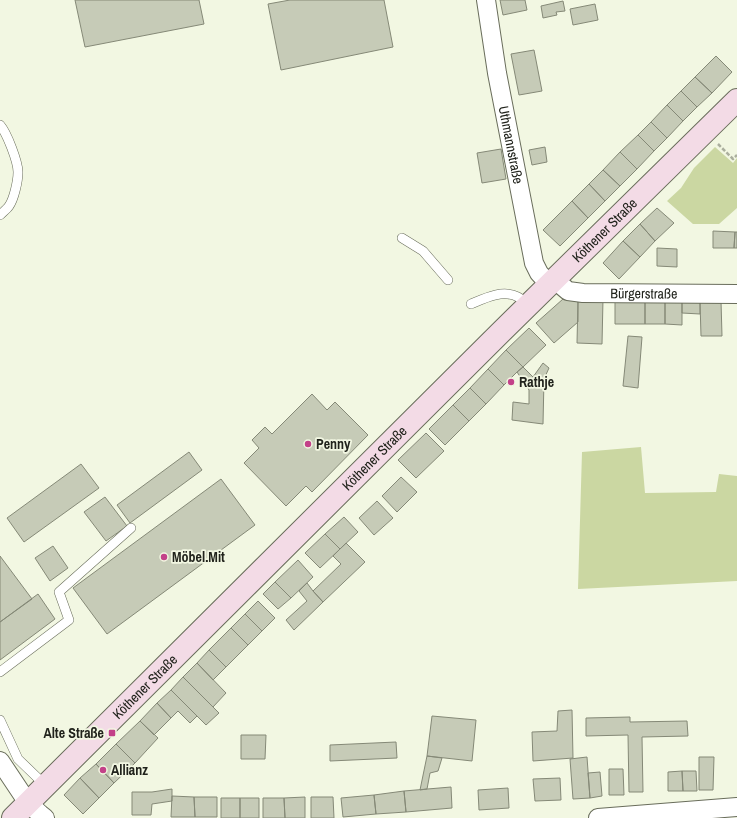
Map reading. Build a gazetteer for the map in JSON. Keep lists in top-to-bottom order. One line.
{"streets":{"main road":["Köthener Straße"],"street":["Uthmannstraße","Bürgerstraße"]},"crossings":[["Uthmannstraße","Köthener Straße"],["Uthmannstraße","Bürgerstraße"],["Köthener Straße","Bürgerstraße"]],"places":{"other":["Rathje","Penny","Möbel.Mit","Allianz"],"transit":["Alte Straße"]}}
